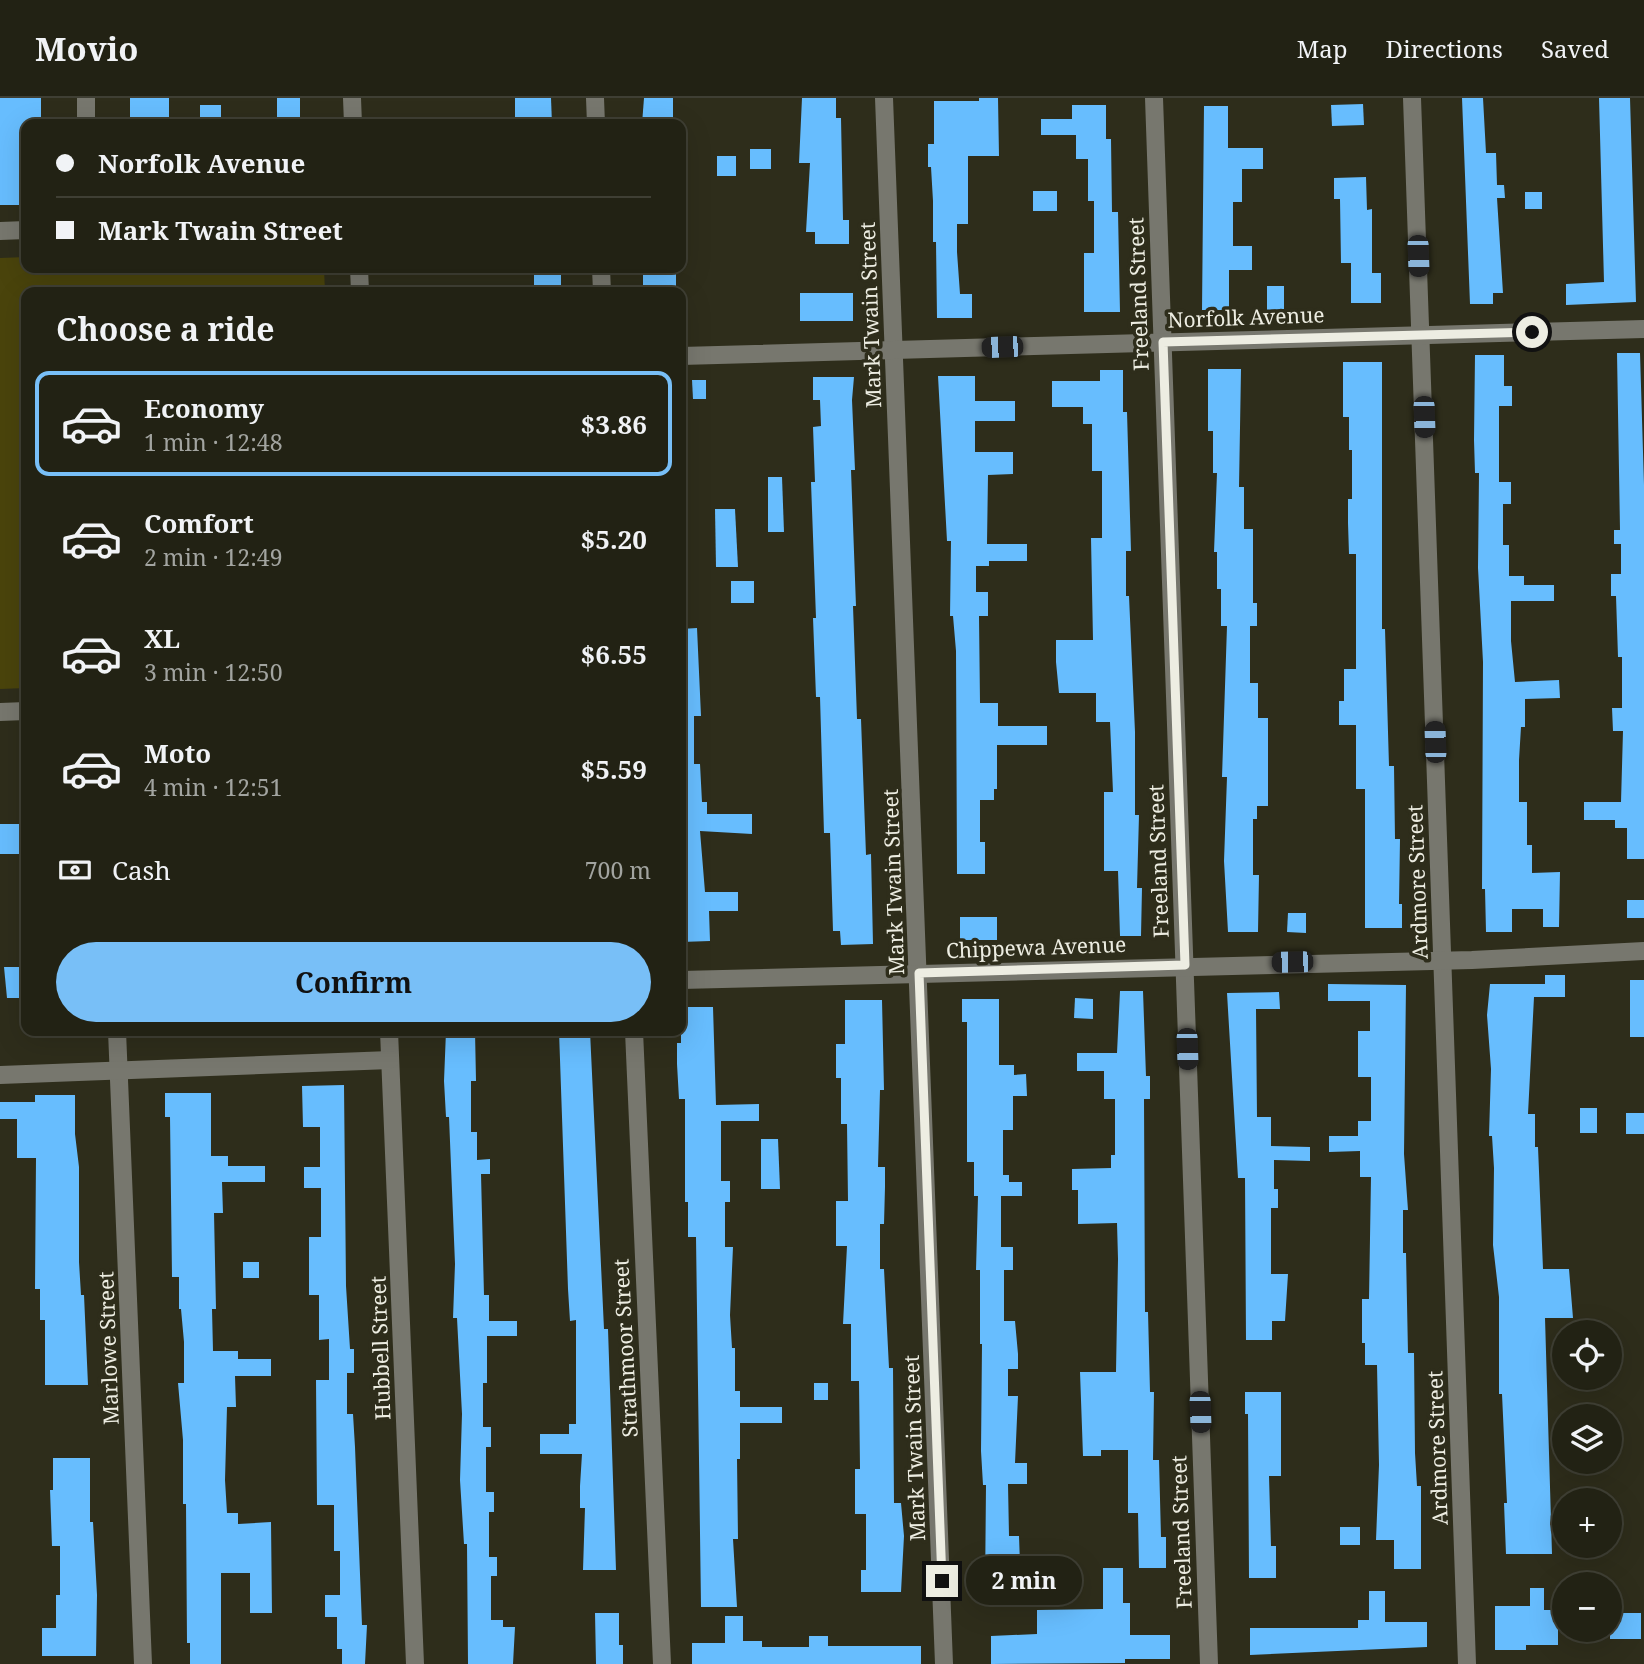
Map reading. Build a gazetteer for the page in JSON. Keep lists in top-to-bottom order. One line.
{"streets":{"street":["Freeland Street","Mark Twain Street","Norfolk Avenue","Ardmore Street","Chippewa Avenue","Marlowe Street","Hubbell Street","Strathmoor Street"]},"crossings":[["Freeland Street","Norfolk Avenue"],["Freeland Street","Chippewa Avenue"],["Mark Twain Street","Norfolk Avenue"],["Mark Twain Street","Chippewa Avenue"],["Norfolk Avenue","Ardmore Street"],["Ardmore Street","Chippewa Avenue"]],"page":{"header":"Movio","nav":["Map","Directions","Saved"],"banner":["Norfolk Avenue","Mark Twain Street"],"heading":"Choose a ride","list":[{"name":"Economy","note":"1 min · 12:48","value":"$3.86"},{"name":"Comfort","note":"2 min · 12:49","value":"$5.20"},{"name":"XL","note":"3 min · 12:50","value":"$6.55"},{"name":"Moto","note":"4 min · 12:51","value":"$5.59"}],"pay":["Cash","700 m"],"buttons":"Confirm","map_buttons":["+","−"],"bubble":"2 min"}}
